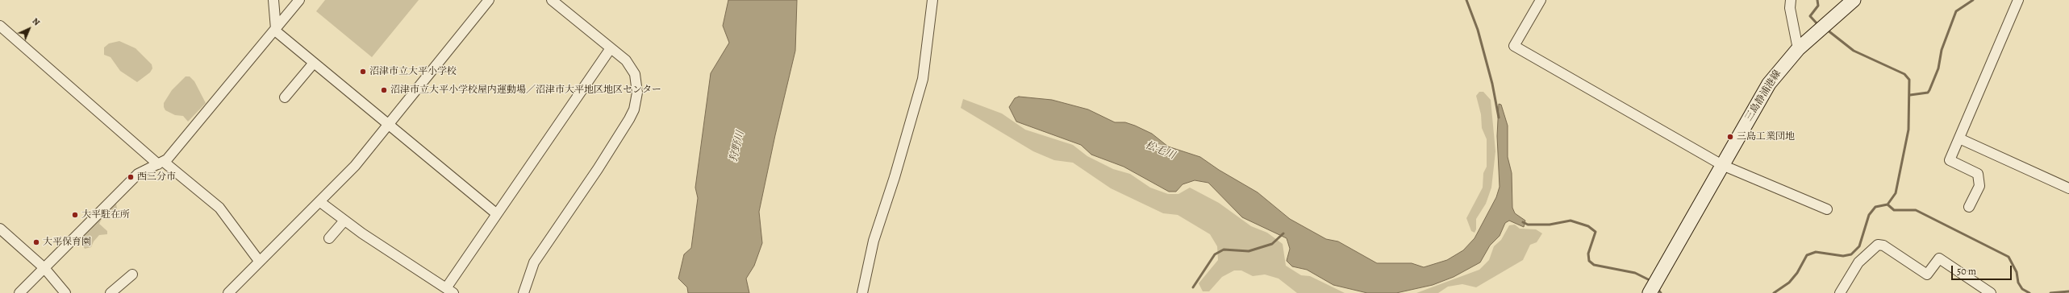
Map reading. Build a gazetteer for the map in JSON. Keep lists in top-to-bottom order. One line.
{"streets":{"main road":["三島静浦港線"]},"water":["狩野川","松毛川"],"places":["沼津市立大平小学校","沼津市立大平小学校屋内運動場／沼津市大平地区地区センター","三島工業団地","西三分市","大平駐在所","大平保育園"],"scale_bar":"50 m","north":"top right"}
